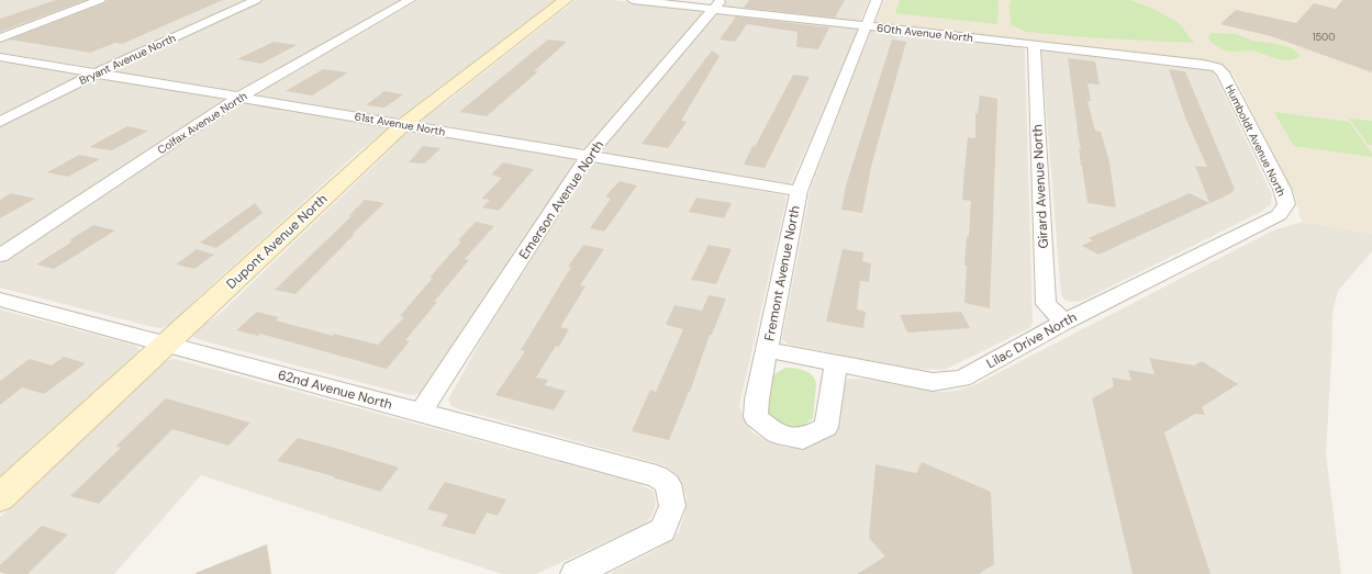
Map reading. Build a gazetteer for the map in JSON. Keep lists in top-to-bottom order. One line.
{"streets":{"street":["60th Avenue North","Bryant Avenue North","Colfax Avenue North","61st Avenue North","Humboldt Avenue North","Girard Avenue North","Emerson Avenue North","Dupont Avenue North","Fremont Avenue North","Lilac Drive North","62nd Avenue North"]},"crossings":[["60th Avenue North","Humboldt Avenue North"],["60th Avenue North","Girard Avenue North"],["60th Avenue North","Emerson Avenue North"],["60th Avenue North","Fremont Avenue North"],["Bryant Avenue North","61st Avenue North"],["Colfax Avenue North","61st Avenue North"],["61st Avenue North","Emerson Avenue North"],["61st Avenue North","Dupont Avenue North"],["61st Avenue North","Fremont Avenue North"],["Humboldt Avenue North","Lilac Drive North"],["Girard Avenue North","Lilac Drive North"],["Emerson Avenue North","62nd Avenue North"],["Dupont Avenue North","62nd Avenue North"],["Fremont Avenue North","Lilac Drive North"]],"house_numbers":["1500"]}
